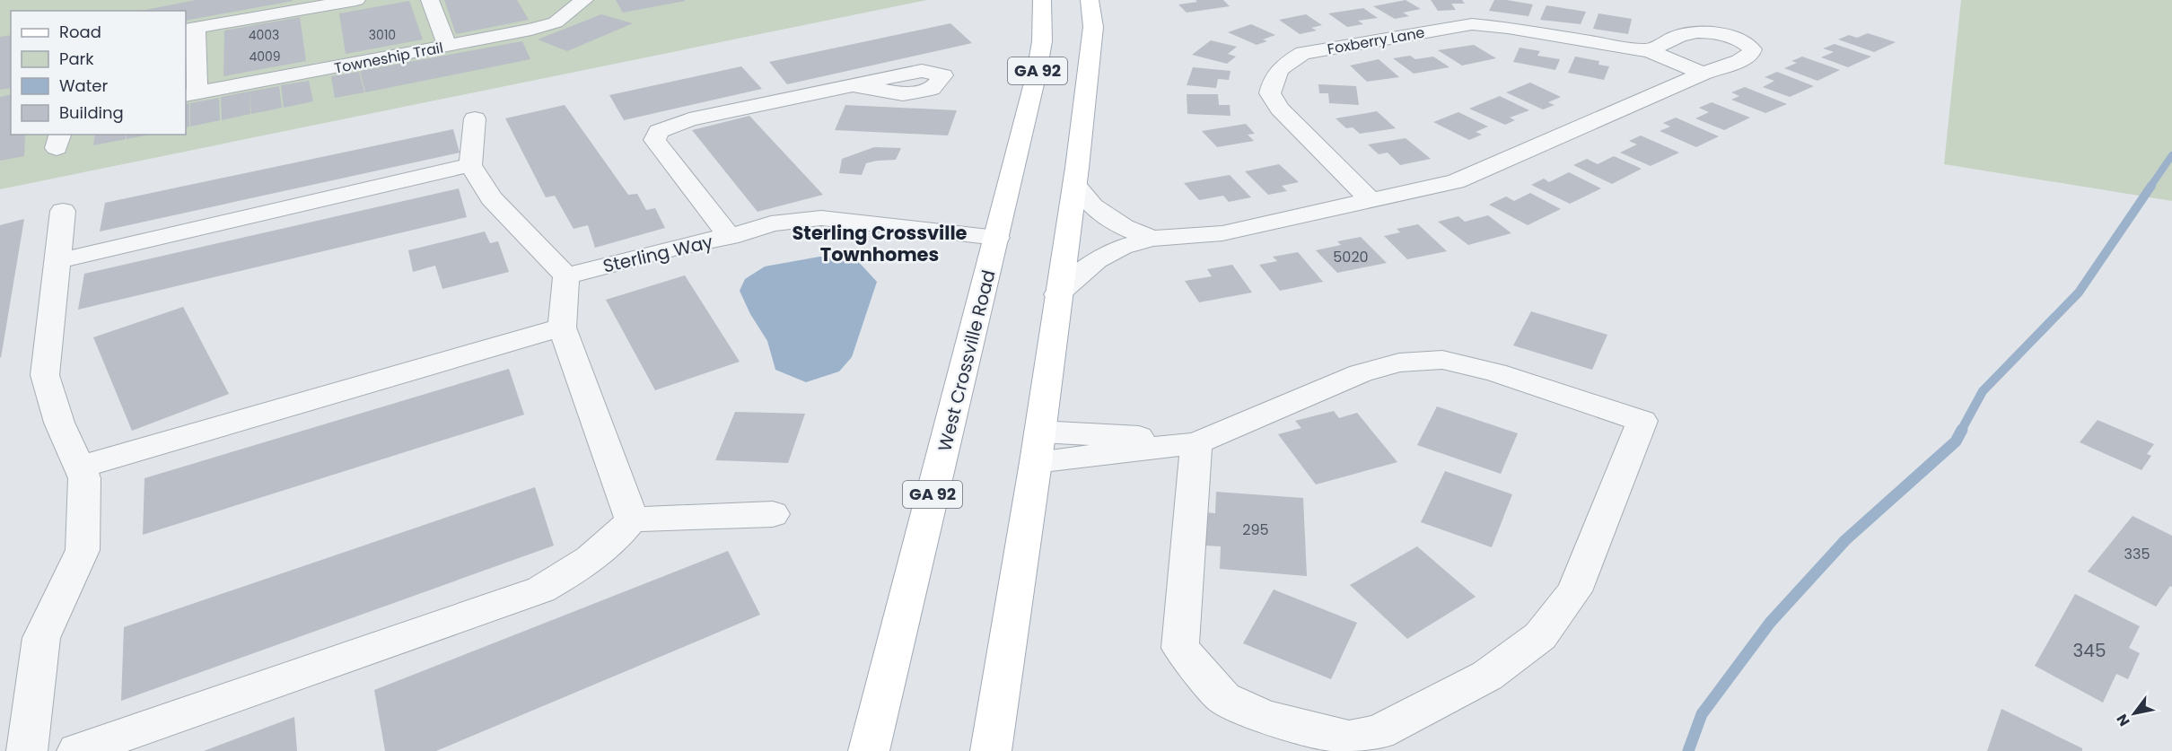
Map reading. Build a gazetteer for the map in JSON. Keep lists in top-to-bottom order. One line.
{"streets":{"main road":["GA 92","West Crossville Road"],"street":["Foxberry Lane","Towneship Trail","Sterling Way"]},"crossings":[["Sterling Way","West Crossville Road"]],"districts":["Sterling Crossville Townhomes"],"house_numbers":["4003","3010","4009","5020","295","335","345"],"legend":["Road","Park","Water","Building"],"north":"bottom left"}
